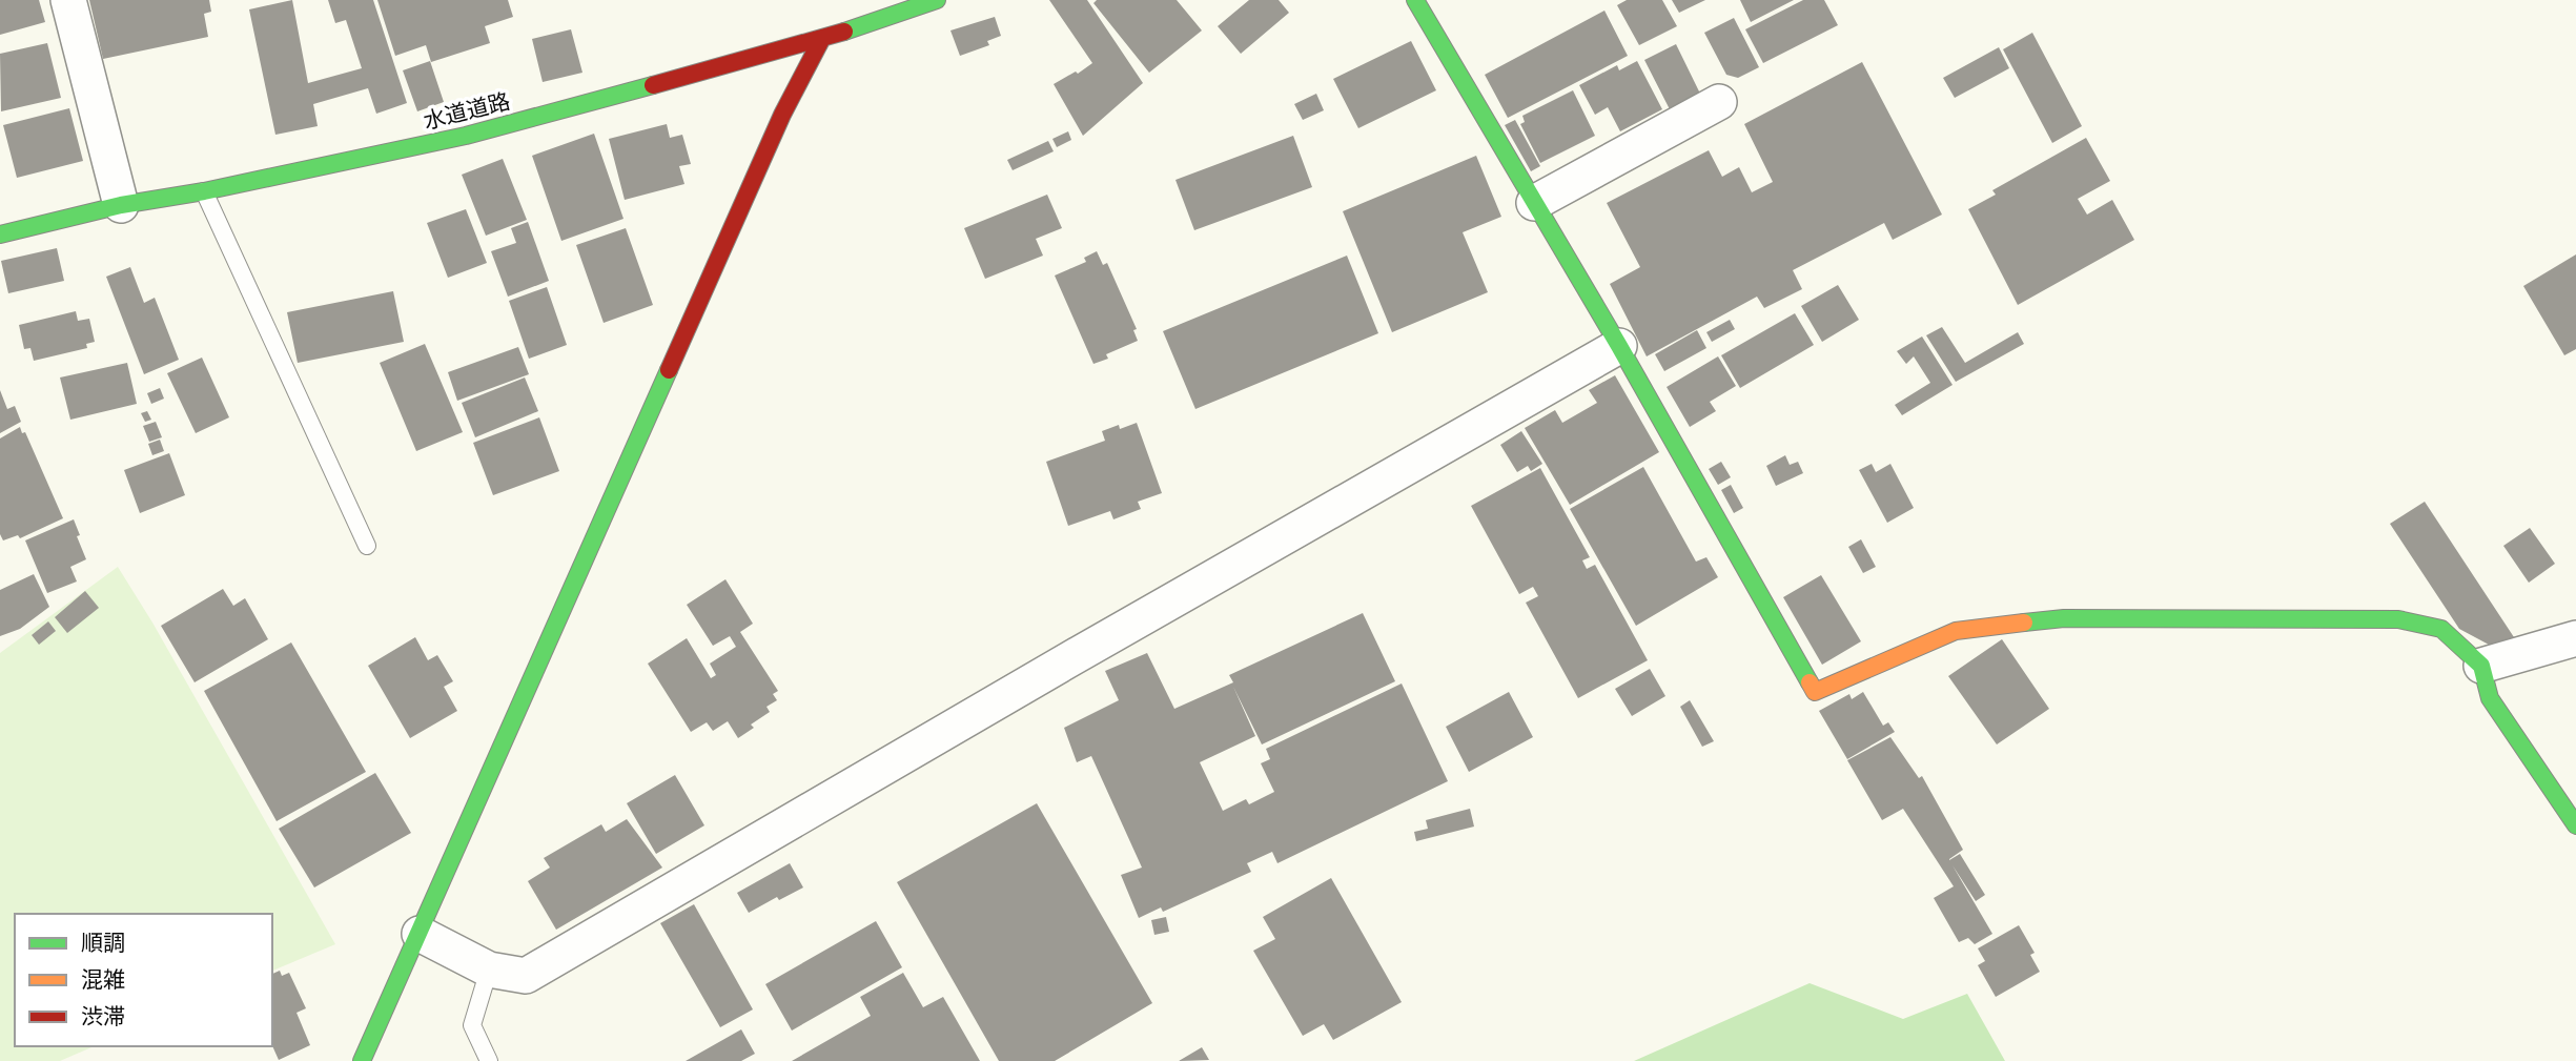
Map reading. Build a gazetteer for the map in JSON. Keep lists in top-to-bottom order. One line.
{"streets":{"street":["水道道路"]},"legend":["順調","混雑","渋滞"]}
